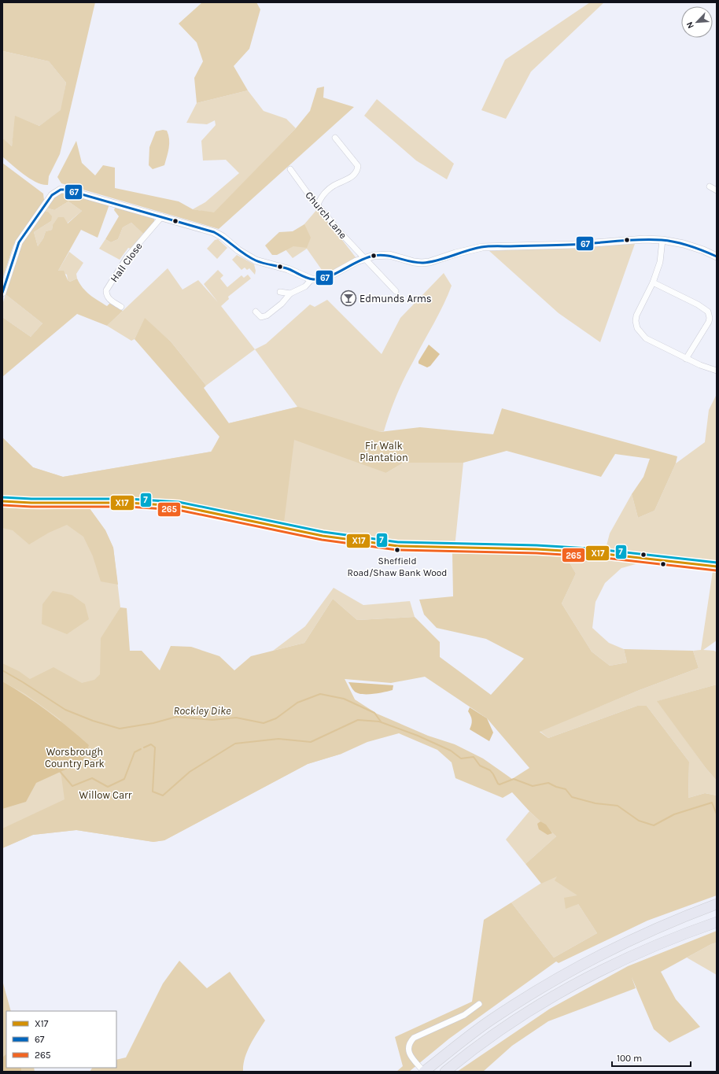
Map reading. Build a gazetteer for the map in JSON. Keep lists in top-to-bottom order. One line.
{"streets":{"street":["Church Lane","Hall Close"]},"water":["Rockley Dike"],"parks":["Fir Walk Plantation","Worsbrough Country Park","Willow Carr"],"places":{"bar":["Edmunds Arms"],"other":["Sheffield Road/Shaw Bank Wood"]},"lines":["transit line 67","transit line 7","transit line X17","transit line 265"],"legend":["X17","67","265"],"scale_bar":"100 m","north":"bottom left"}
